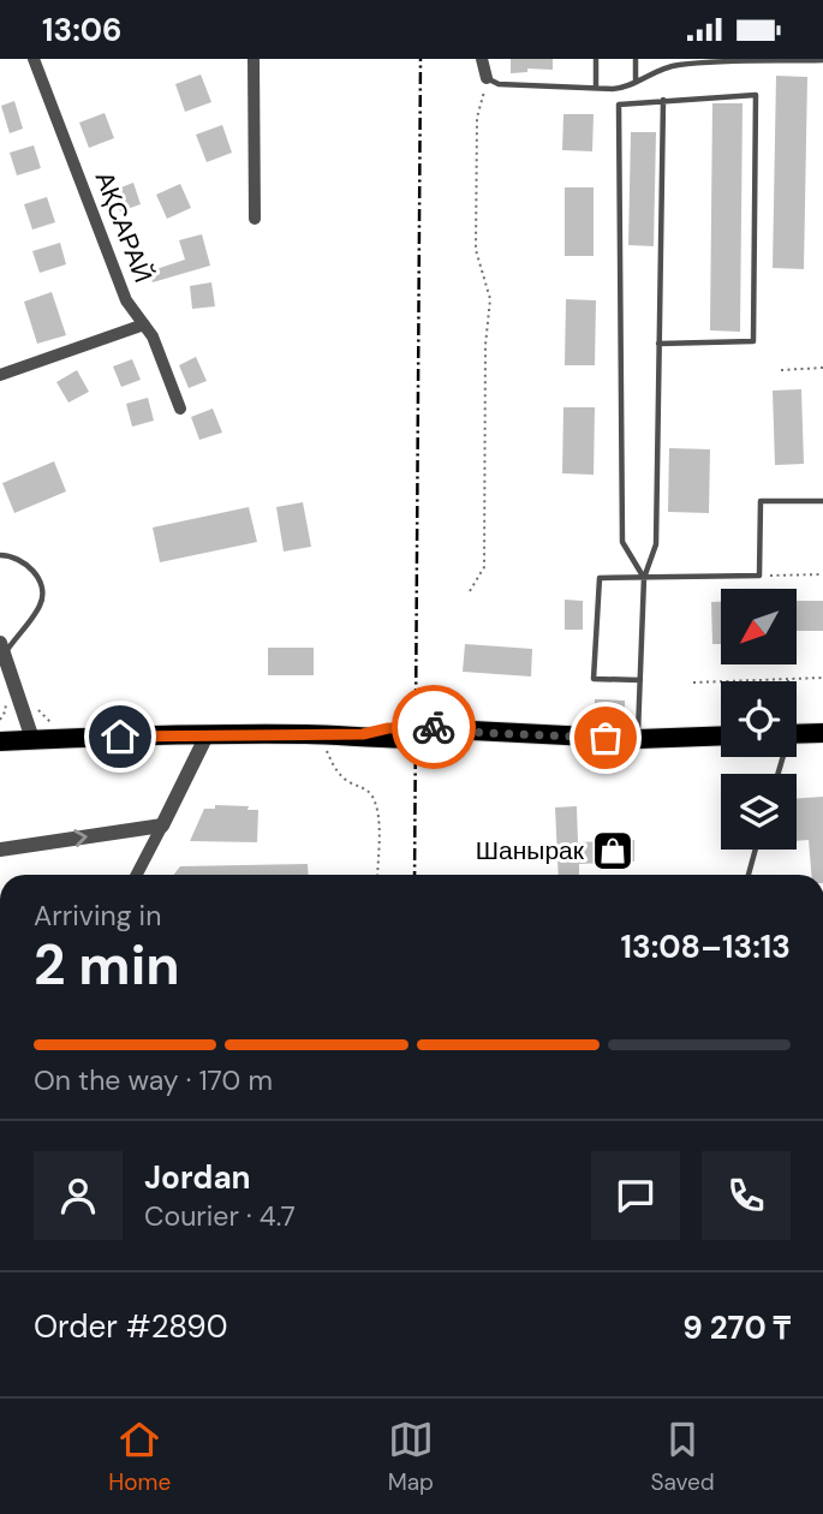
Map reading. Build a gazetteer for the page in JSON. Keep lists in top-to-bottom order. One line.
{"streets":{"street":["АҚСАРАЙ"]},"places":{"shop":["Шанырак"]},"north":"bottom left","page":{"status":"13:06","heading":["2 min","Arriving in","13:08–13:13"],"panel":["Jordan","Courier · 4.7","Order #2890","9 270 ₸"],"bar":"On the way · 170 m","tabs":["Home","Map","Saved"]}}
